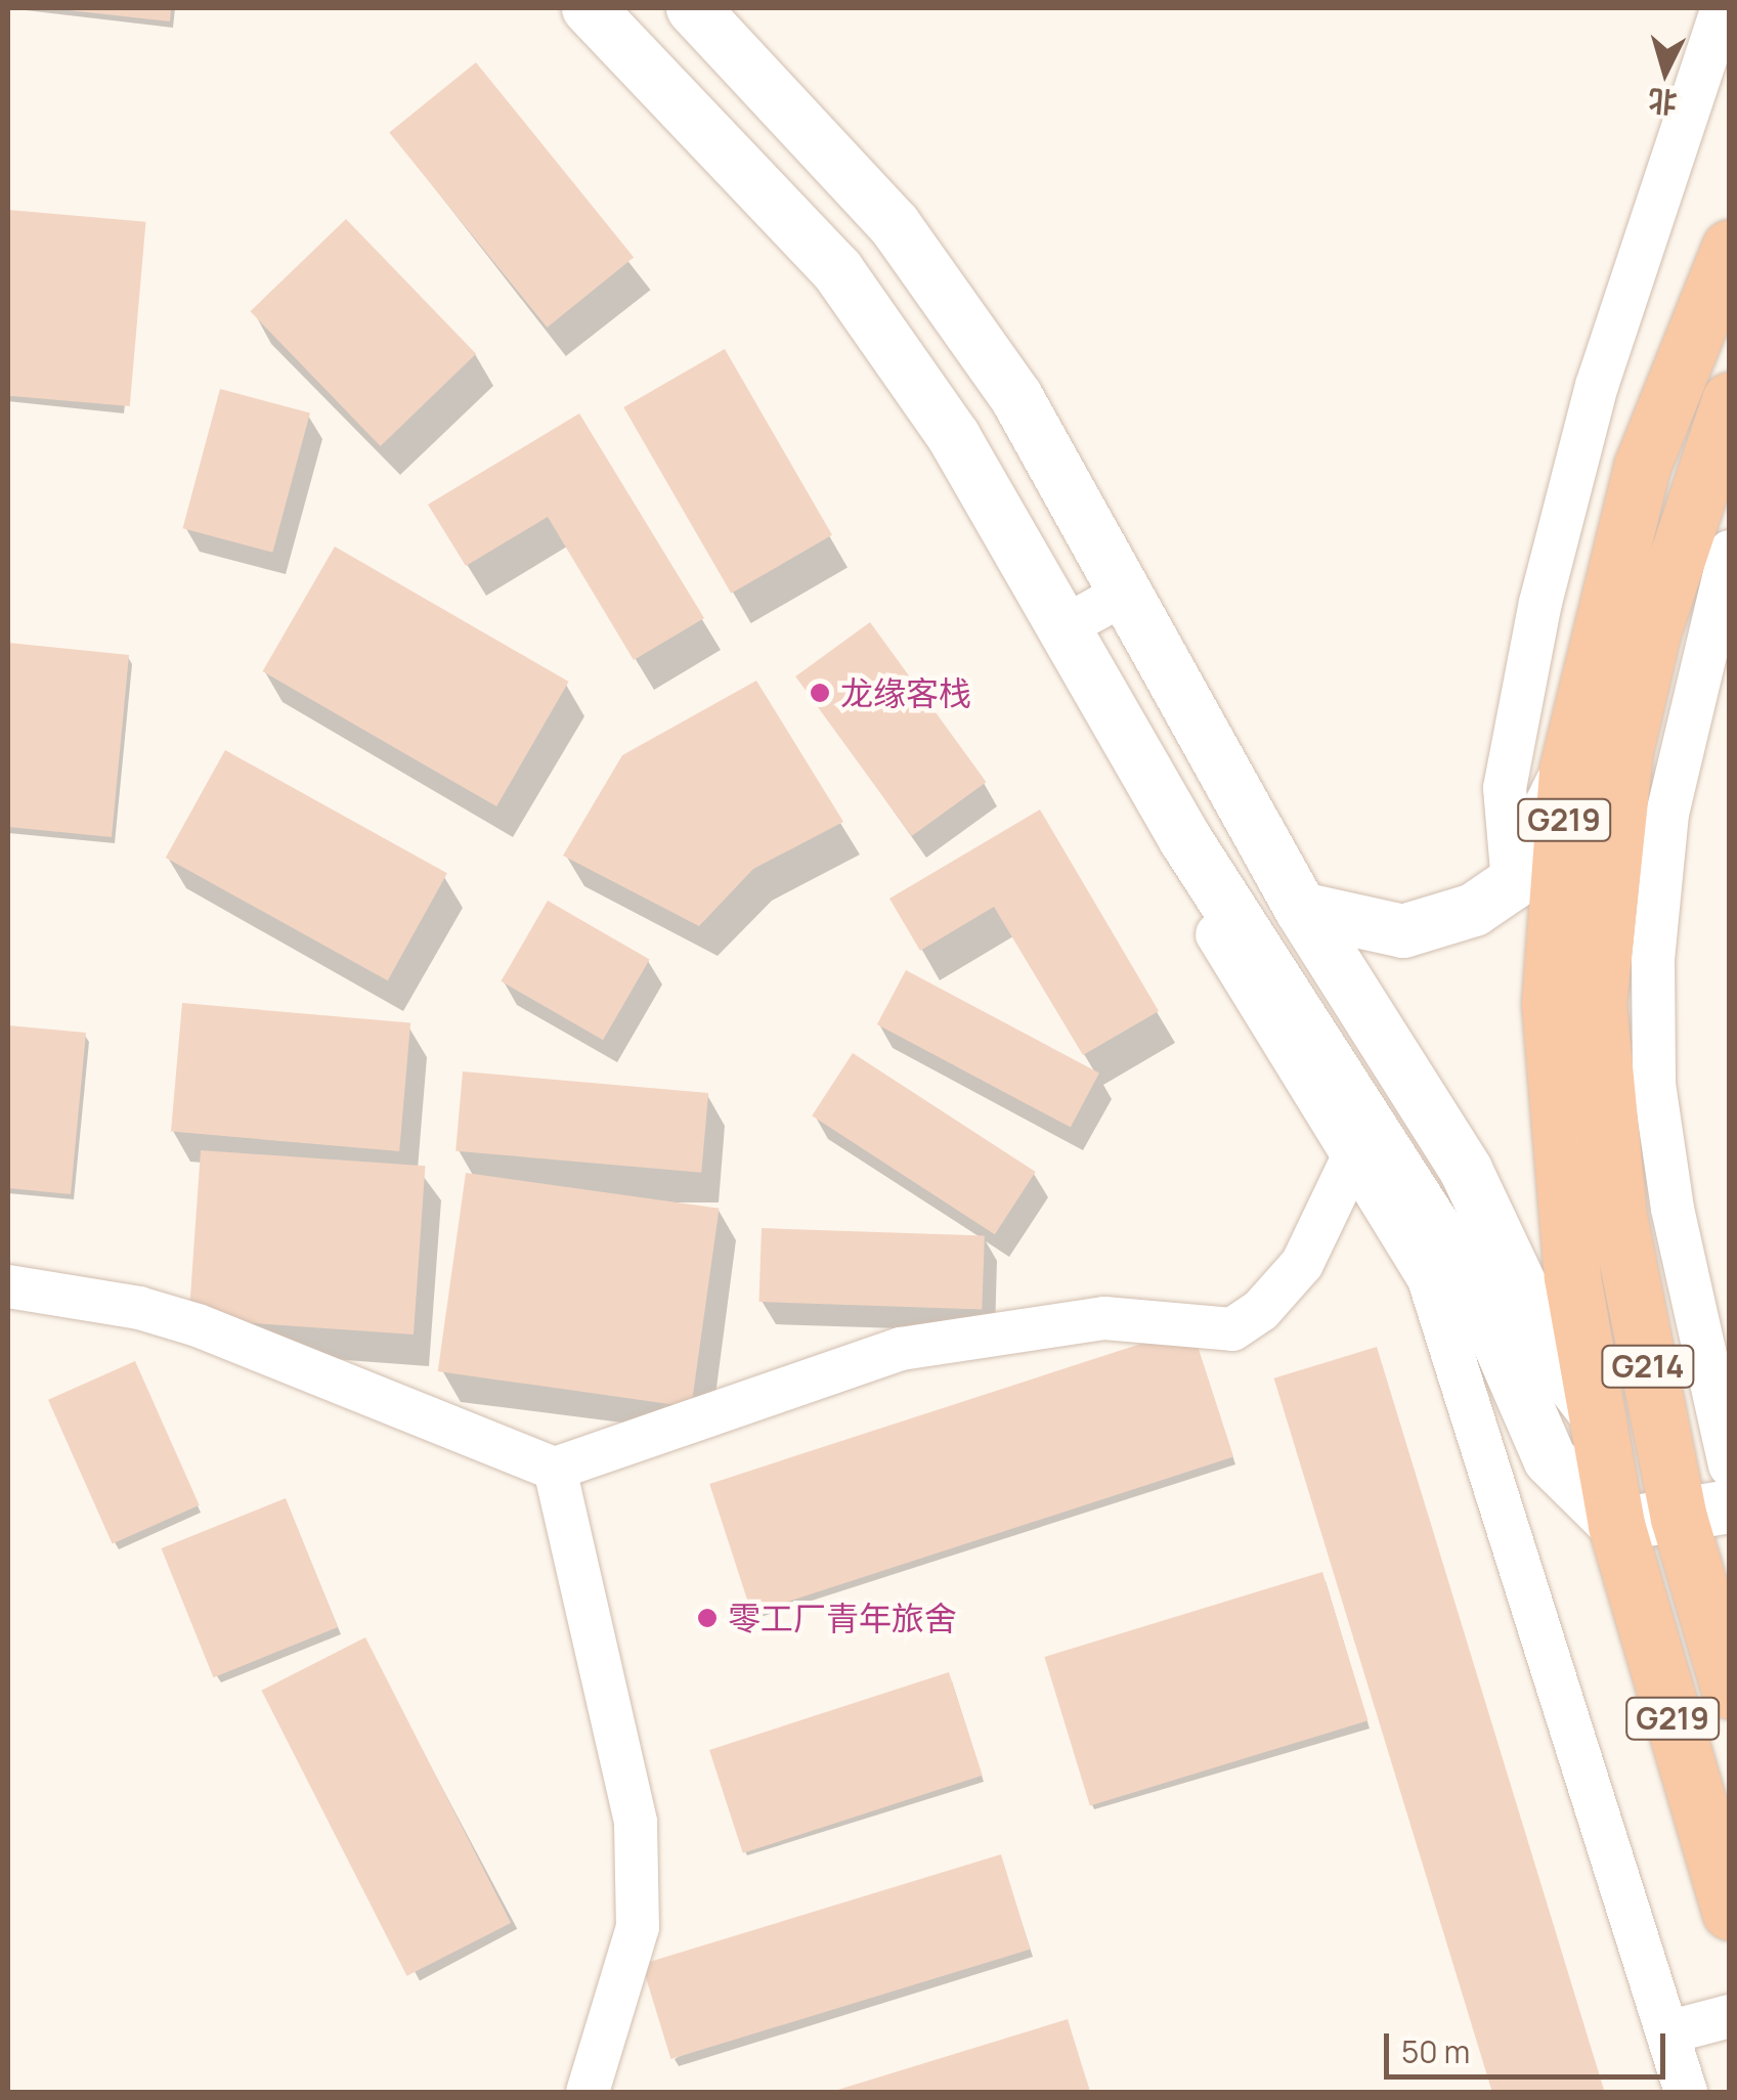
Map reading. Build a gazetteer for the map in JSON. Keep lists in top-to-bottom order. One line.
{"streets":{"highway":["G219","G214"]},"crossings":[["G219","G214"]],"places":["龙缘客栈","零工厂青年旅舍"],"scale_bar":"50 m","north":"bottom"}
